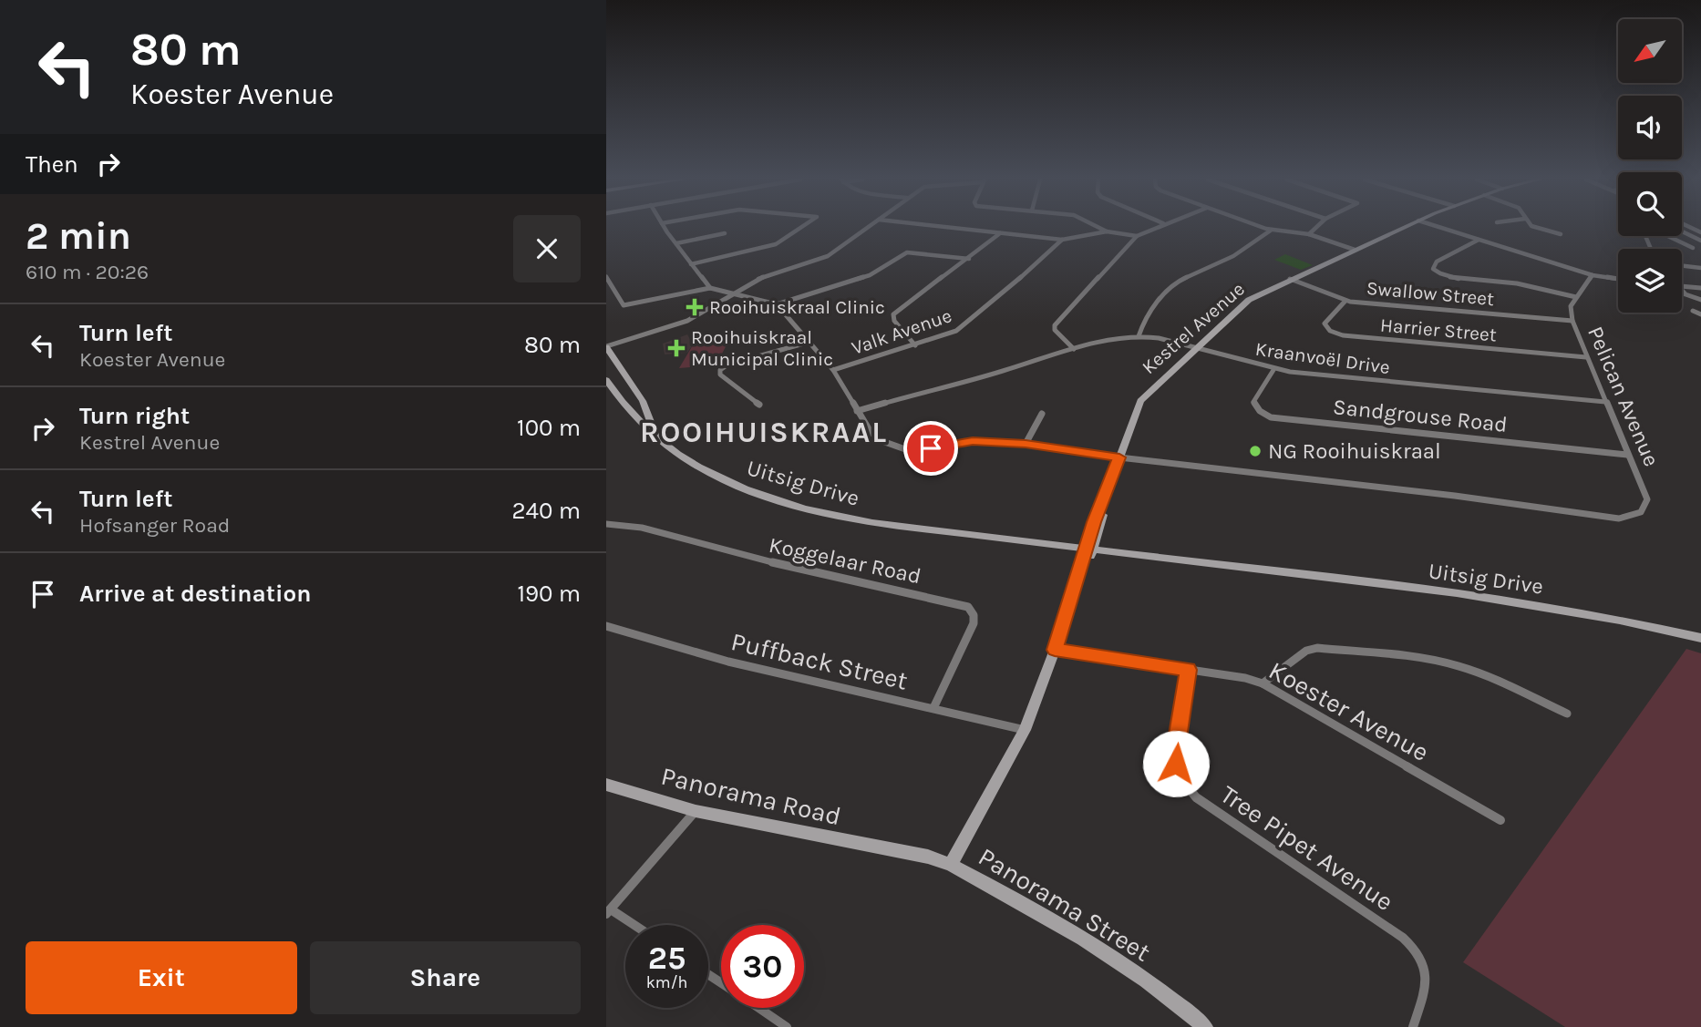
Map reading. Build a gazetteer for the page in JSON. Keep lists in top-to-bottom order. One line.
{"streets":{"street":["Swallow Street","Kestrel Avenue","Harrier Street","Valk Avenue","Kraanvoël Drive","Pelican Avenue","Sandgrouse Road","Uitsig Drive","Koggelaar Road","Puffback Street","Koester Avenue","Panorama Road","Tree Pipet Avenue","Panorama Street"]},"crossings":[["Swallow Street","Kestrel Avenue"],["Swallow Street","Harrier Street"],["Swallow Street","Pelican Avenue"],["Kestrel Avenue","Kraanvoël Drive"],["Kestrel Avenue","Pelican Avenue"],["Kestrel Avenue","Uitsig Drive"],["Kestrel Avenue","Puffback Street"],["Kestrel Avenue","Koester Avenue"],["Kestrel Avenue","Panorama Street"],["Harrier Street","Pelican Avenue"],["Kraanvoël Drive","Pelican Avenue"],["Kraanvoël Drive","Sandgrouse Road"],["Pelican Avenue","Sandgrouse Road"],["Koggelaar Road","Puffback Street"],["Koester Avenue","Tree Pipet Avenue"],["Panorama Road","Panorama Street"]],"districts":["ROOIHUISKRAAL"],"places":{"health":["Rooihuiskraal Clinic","Rooihuiskraal Municipal Clinic"],"other":["NG Rooihuiskraal"]},"north":"bottom left","page":{"turn":["80 m","Koester Avenue"],"then":"Then","heading":["2 min","610 m · 20:26"],"list":[{"name":"Turn left","note":"Koester Avenue","value":"80 m"},{"name":"Turn right","note":"Kestrel Avenue","value":"100 m"},{"name":"Turn left","note":"Hofsanger Road","value":"240 m"},{"name":"Arrive at destination","value":"190 m"}],"speed":"25 km/h","limit":"30","buttons":["Exit","Share"]}}
